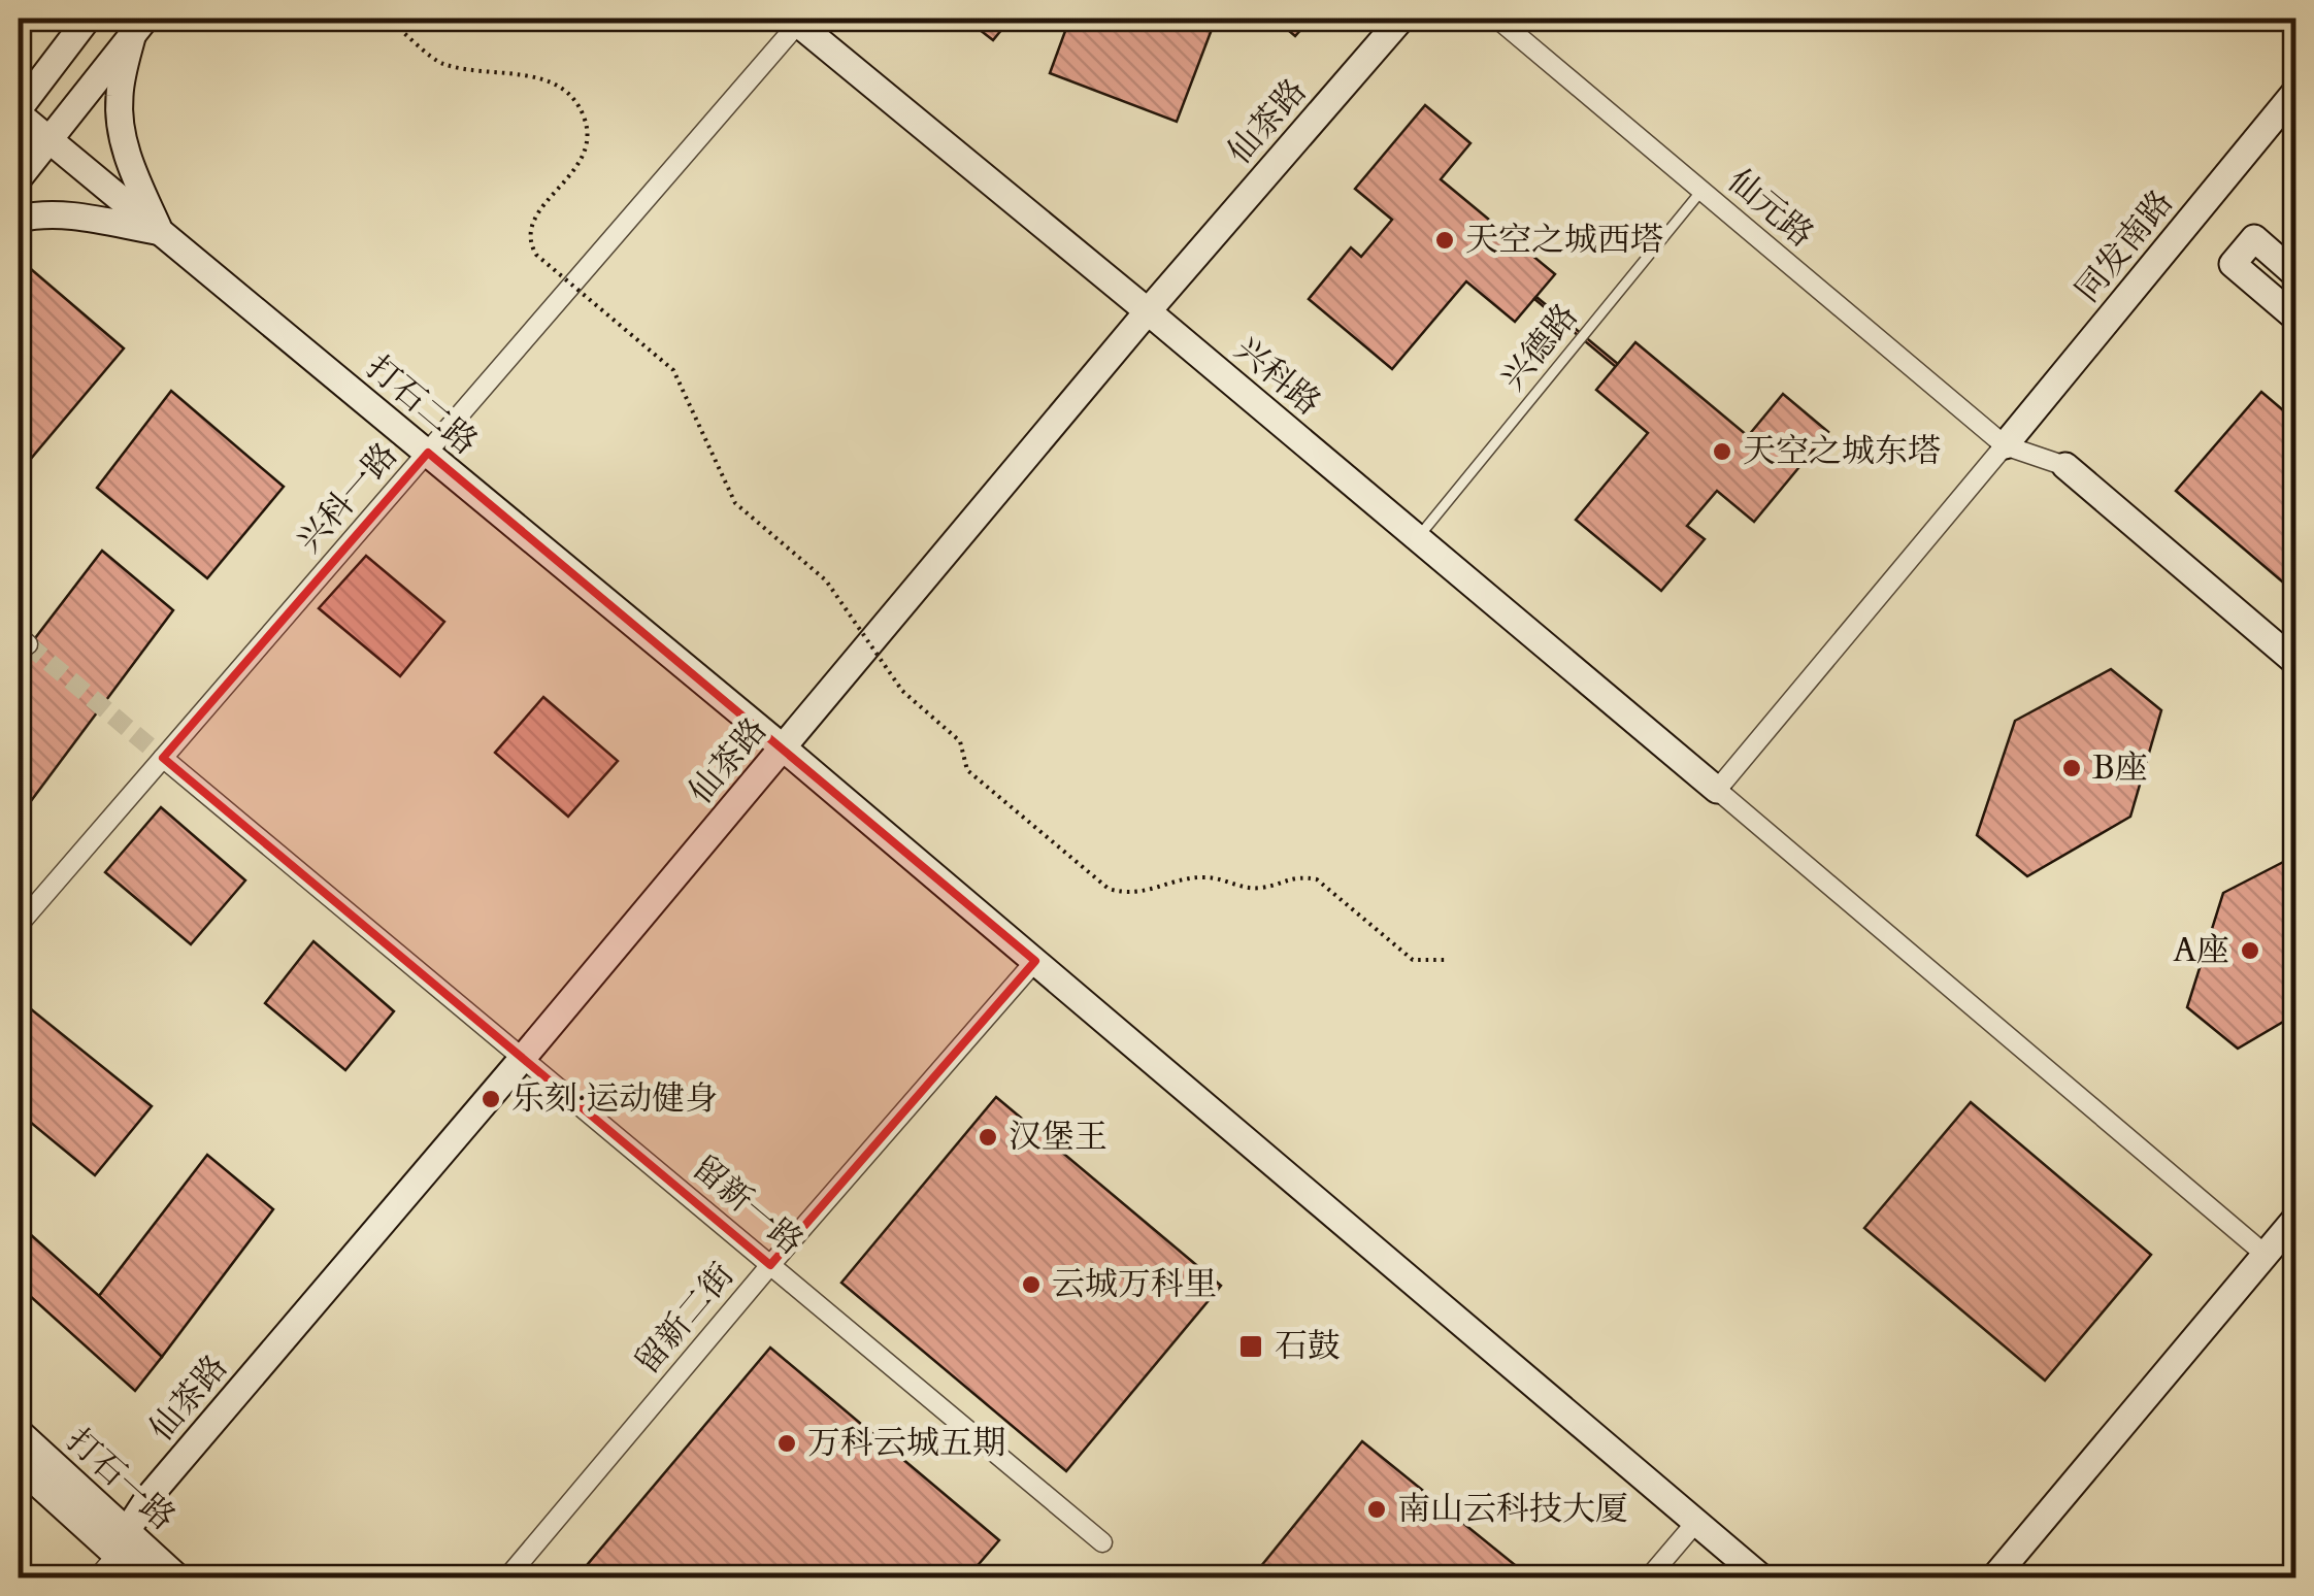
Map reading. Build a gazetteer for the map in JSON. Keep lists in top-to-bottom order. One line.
{"streets":{"main road":["仙茶路","同发南路","兴科路","打石二路","打石一路"],"street":["仙元路","兴科一路","留新一路","留新二街"],"lane":["兴德路"]},"crossings":[["仙茶路","兴科路"],["仙茶路","打石二路"],["仙茶路","留新一路"],["仙茶路","打石一路"],["仙元路","同发南路"],["仙元路","兴德路"],["兴德路","兴科路"],["兴科路","兴科一路"],["打石二路","兴科一路"],["打石二路","留新二街"],["兴科一路","留新一路"],["留新一路","留新二街"]],"places":{"other":["天空之城西塔","天空之城东塔","B座","A座","乐刻·运动健身","汉堡王","云城万科里","万科云城五期","南山云科技大厦"],"transit":["石鼓"]}}
